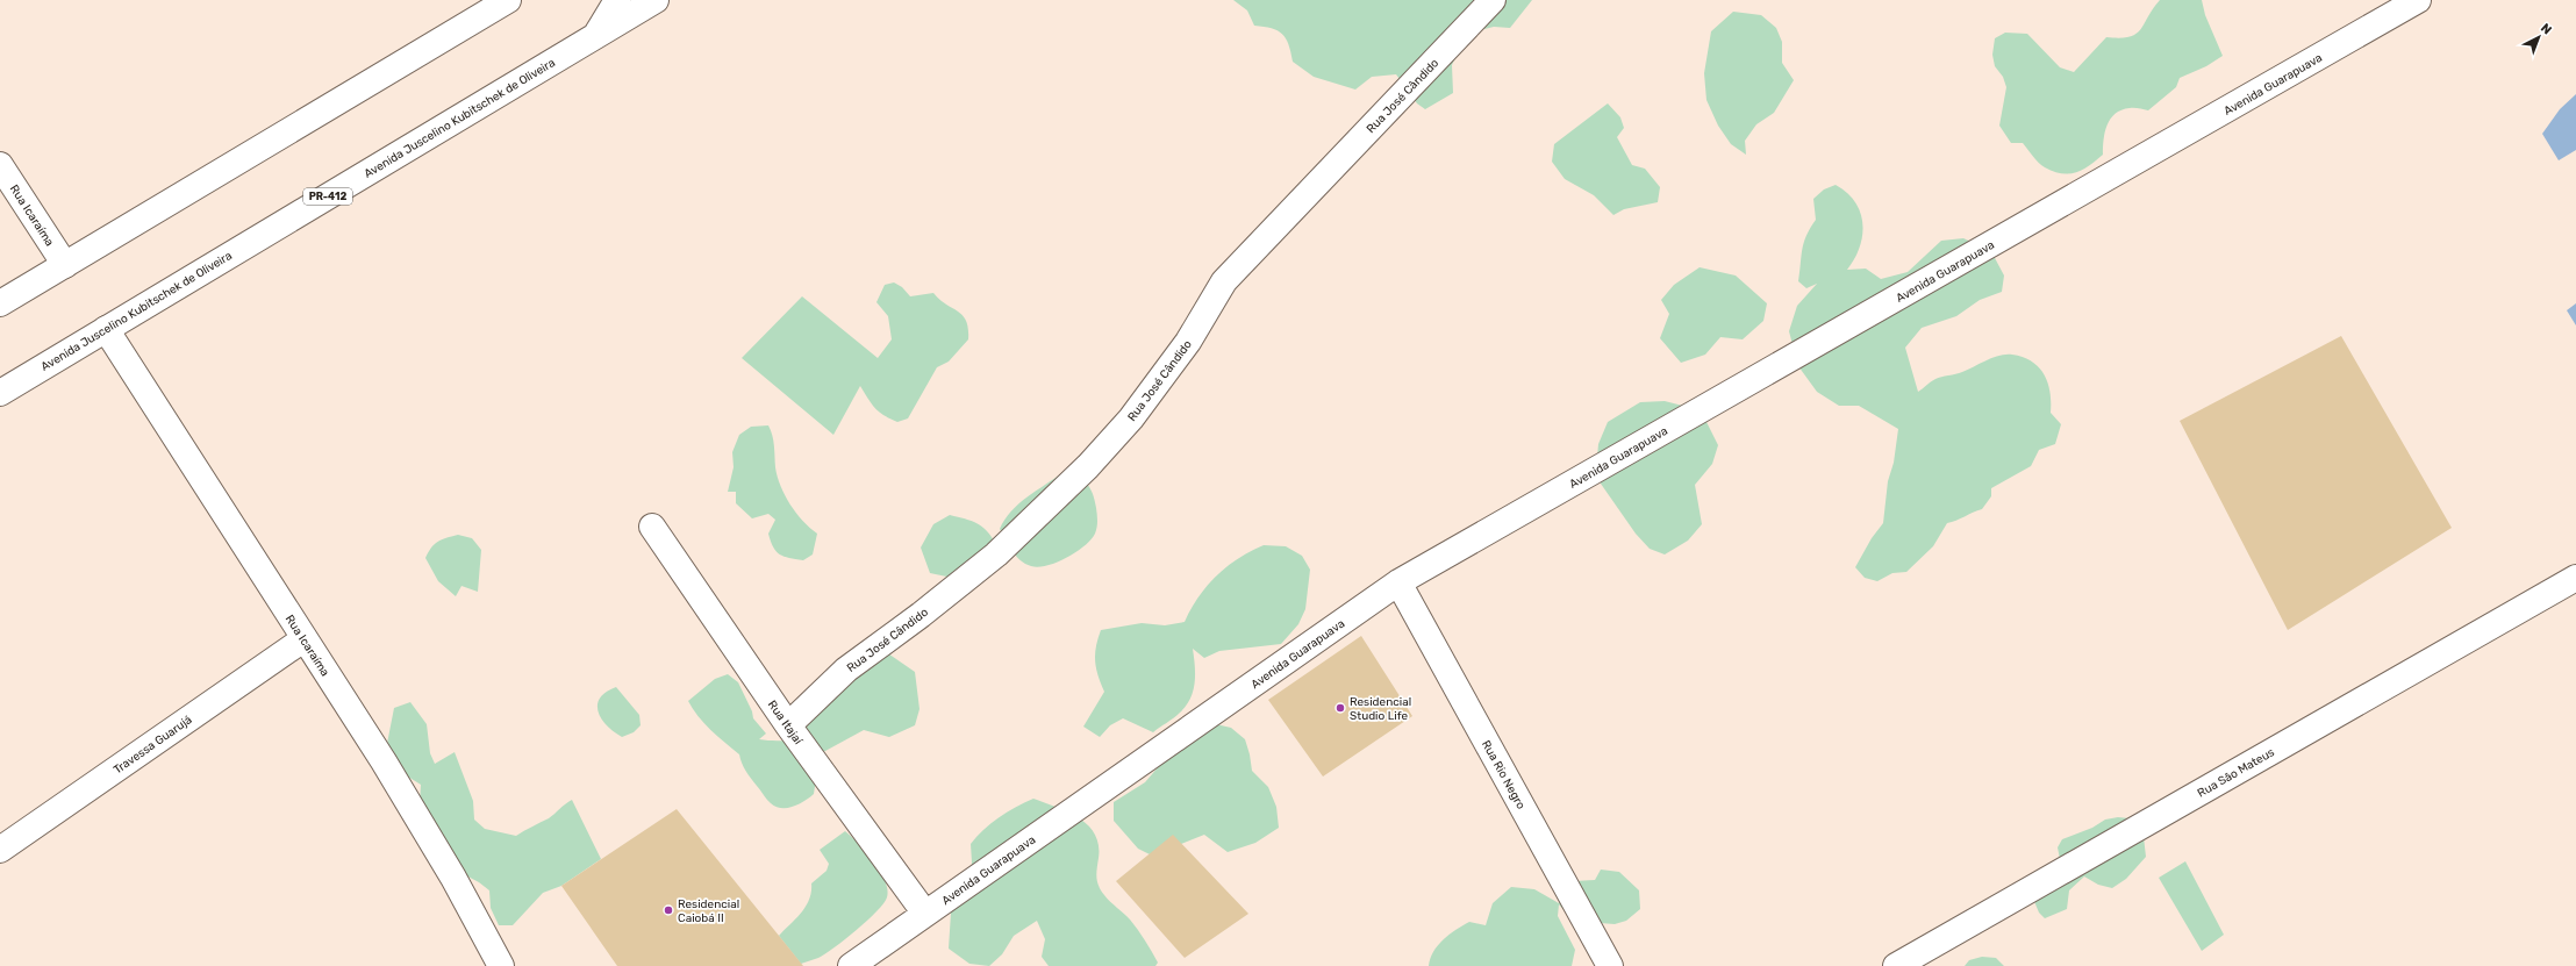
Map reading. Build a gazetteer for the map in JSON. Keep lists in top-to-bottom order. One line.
{"streets":{"street":["Avenida Guarapuava","Rua José Cândido","Avenida Juscelino Kubitschek de Oliveira","PR-412","Rua Icaraíma","Rua Itajaí","Travessa Guarujá","Rua São Mateus","Rua Rio Negro"]},"crossings":[["Avenida Guarapuava","Rua Itajaí"],["Avenida Guarapuava","Rua Rio Negro"],["Rua José Cândido","Rua Itajaí"],["Avenida Juscelino Kubitschek de Oliveira","Rua Icaraíma"],["Rua Icaraíma","Travessa Guarujá"]],"places":["Residencial Studio Life","Residencial Caiobá II"],"north":"top right"}
